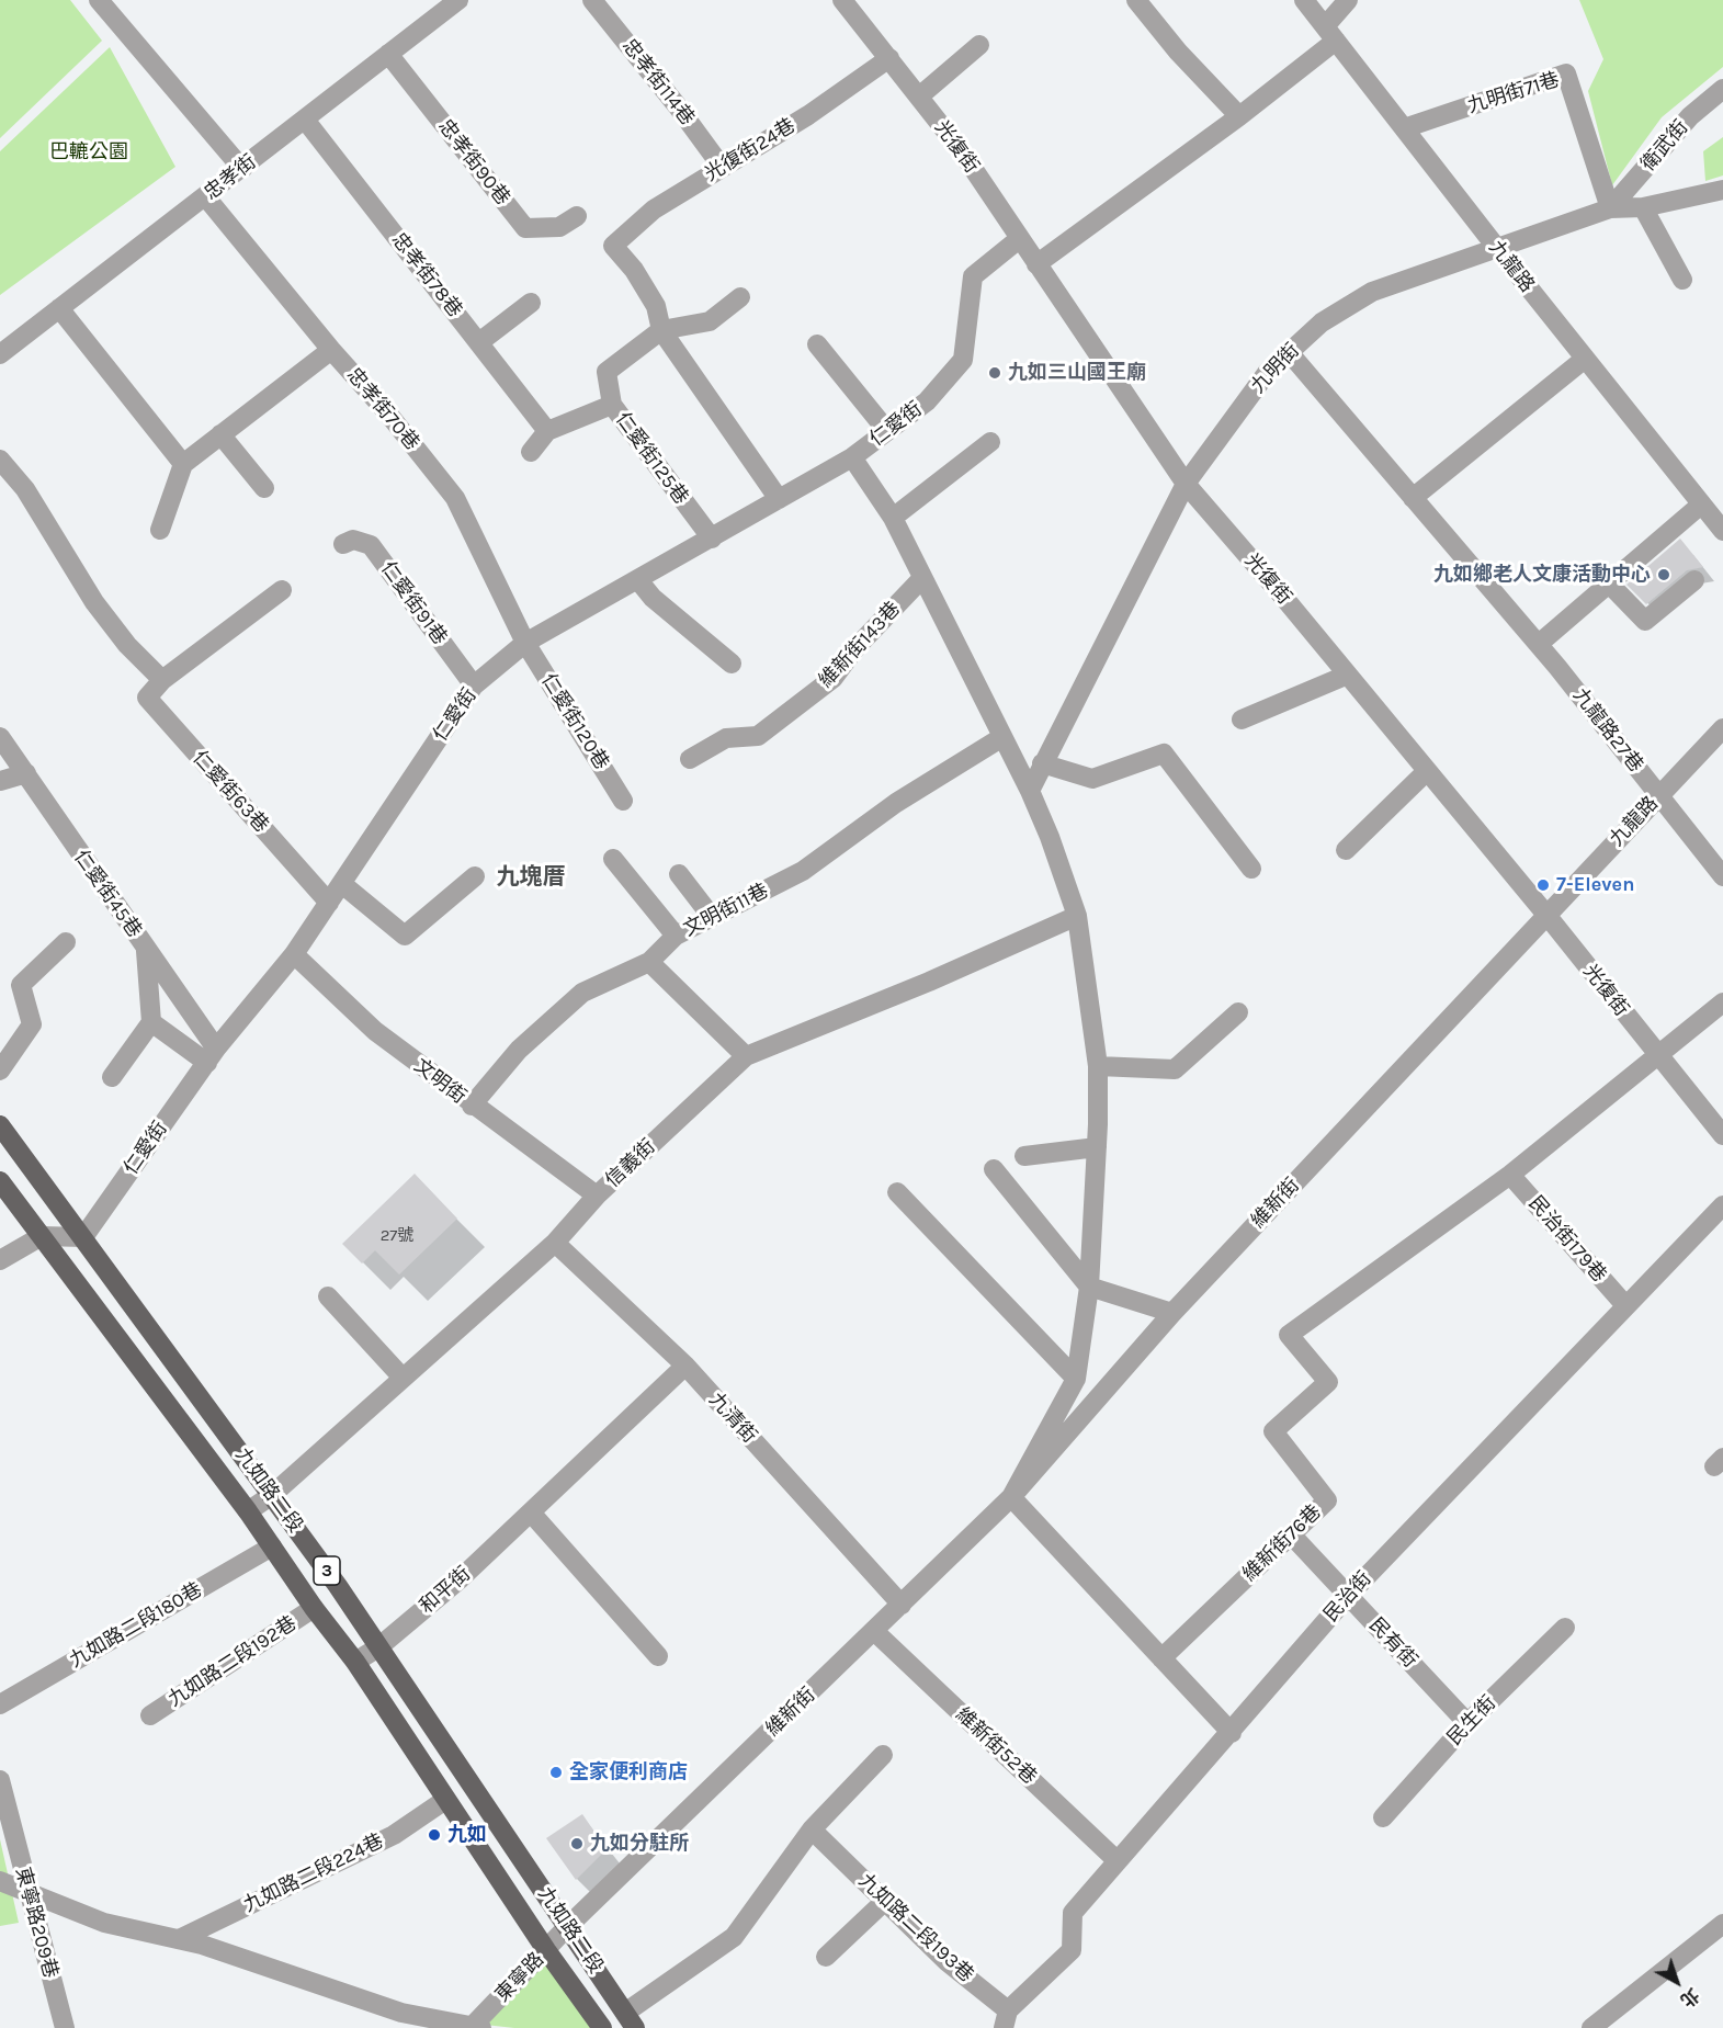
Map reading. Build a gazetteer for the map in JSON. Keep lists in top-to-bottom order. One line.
{"streets":{"main road":["九如路二段","3"],"street":["忠孝街114巷","九明街71巷","衛武街","光復街","光復街24巷","忠孝街90巷","忠孝街","九龍路","忠孝街78巷","九明街","忠孝街70巷","仁愛街","仁愛街125巷","仁愛街91巷","維新街143巷","仁愛街120巷","九龍路27巷","仁愛街63巷","仁愛街45巷","文明街11巷","文明街","信義街","維新街","民治街179巷","九清街","維新街76巷","和平街","民治街","九如路二段180巷","民有街","九如路二段192巷","民生街","維新街52巷","九如路二段224巷","東寧路209巷","九如路二段193巷","東寧路"]},"crossings":[["忠孝街114巷","光復街24巷"],["九明街71巷","衛武街"],["九明街71巷","九龍路"],["九明街71巷","九明街"],["衛武街","九明街"],["光復街","光復街24巷"],["光復街","九龍路"],["光復街","九明街"],["光復街","仁愛街"],["光復街","維新街"],["光復街24巷","仁愛街125巷"],["忠孝街90巷","忠孝街"],["忠孝街","忠孝街78巷"],["忠孝街","忠孝街70巷"],["九龍路","九明街"],["九龍路","九龍路27巷"],["九龍路","維新街"],["九明街","九龍路27巷"],["九明街","維新街"],["忠孝街70巷","仁愛街"],["忠孝街70巷","仁愛街120巷"],["仁愛街","仁愛街125巷"],["仁愛街","仁愛街91巷"],["仁愛街","仁愛街120巷"],["仁愛街","仁愛街63巷"],["仁愛街","仁愛街45巷"],["仁愛街","文明街"],["仁愛街","維新街"],["仁愛街","九如路二段"],["維新街143巷","維新街"],["文明街11巷","文明街"],["文明街11巷","維新街"],["文明街","信義街"],["信義街","維新街"],["信義街","九清街"],["信義街","九如路二段"],["維新街","九清街"],["維新街","九如路二段"],["維新街","維新街52巷"],["維新街","東寧路"],["民治街179巷","維新街76巷"],["民治街179巷","民治街"],["九清街","和平街"],["九如路二段","和平街"],["九如路二段","九如路二段180巷"],["九如路二段","九如路二段192巷"],["九如路二段","九如路二段224巷"],["九如路二段","東寧路"],["維新街76巷","民有街"],["民治街","民有街"],["民治街","維新街52巷"],["民治街","九如路二段193巷"],["民有街","民生街"]],"districts":["九塊厝"],"parks":["巴轆公園"],"places":["九如三山國王廟","九如鄉老人文康活動中心","7-Eleven","全家便利商店","九如","九如分駐所"],"house_numbers":["27號"],"north":"bottom right"}
